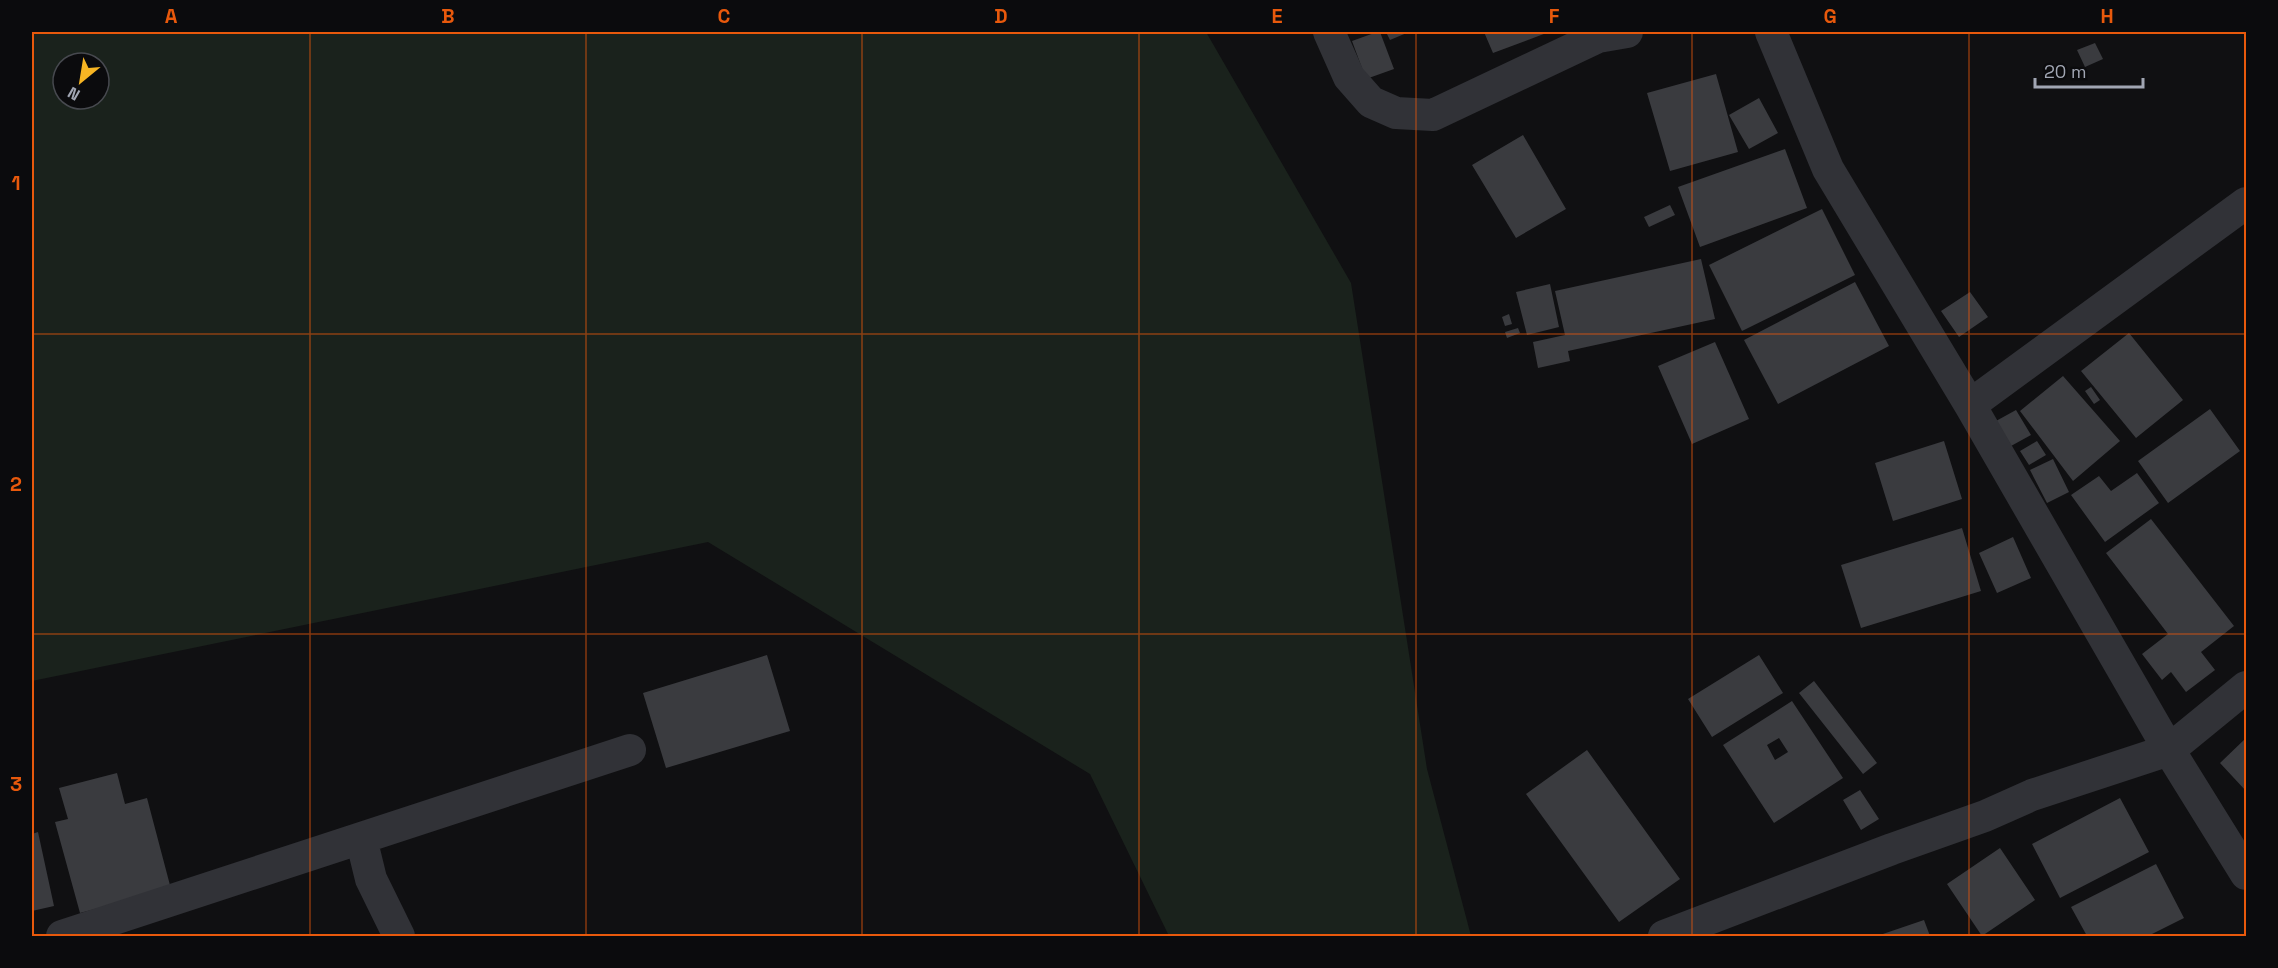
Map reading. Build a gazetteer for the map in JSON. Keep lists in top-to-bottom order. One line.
{"scale_bar":"20 m","north":"bottom left","grid":{"columns":["A","B","C","D","E","F","G","H"],"rows":["1","2","3"]}}
